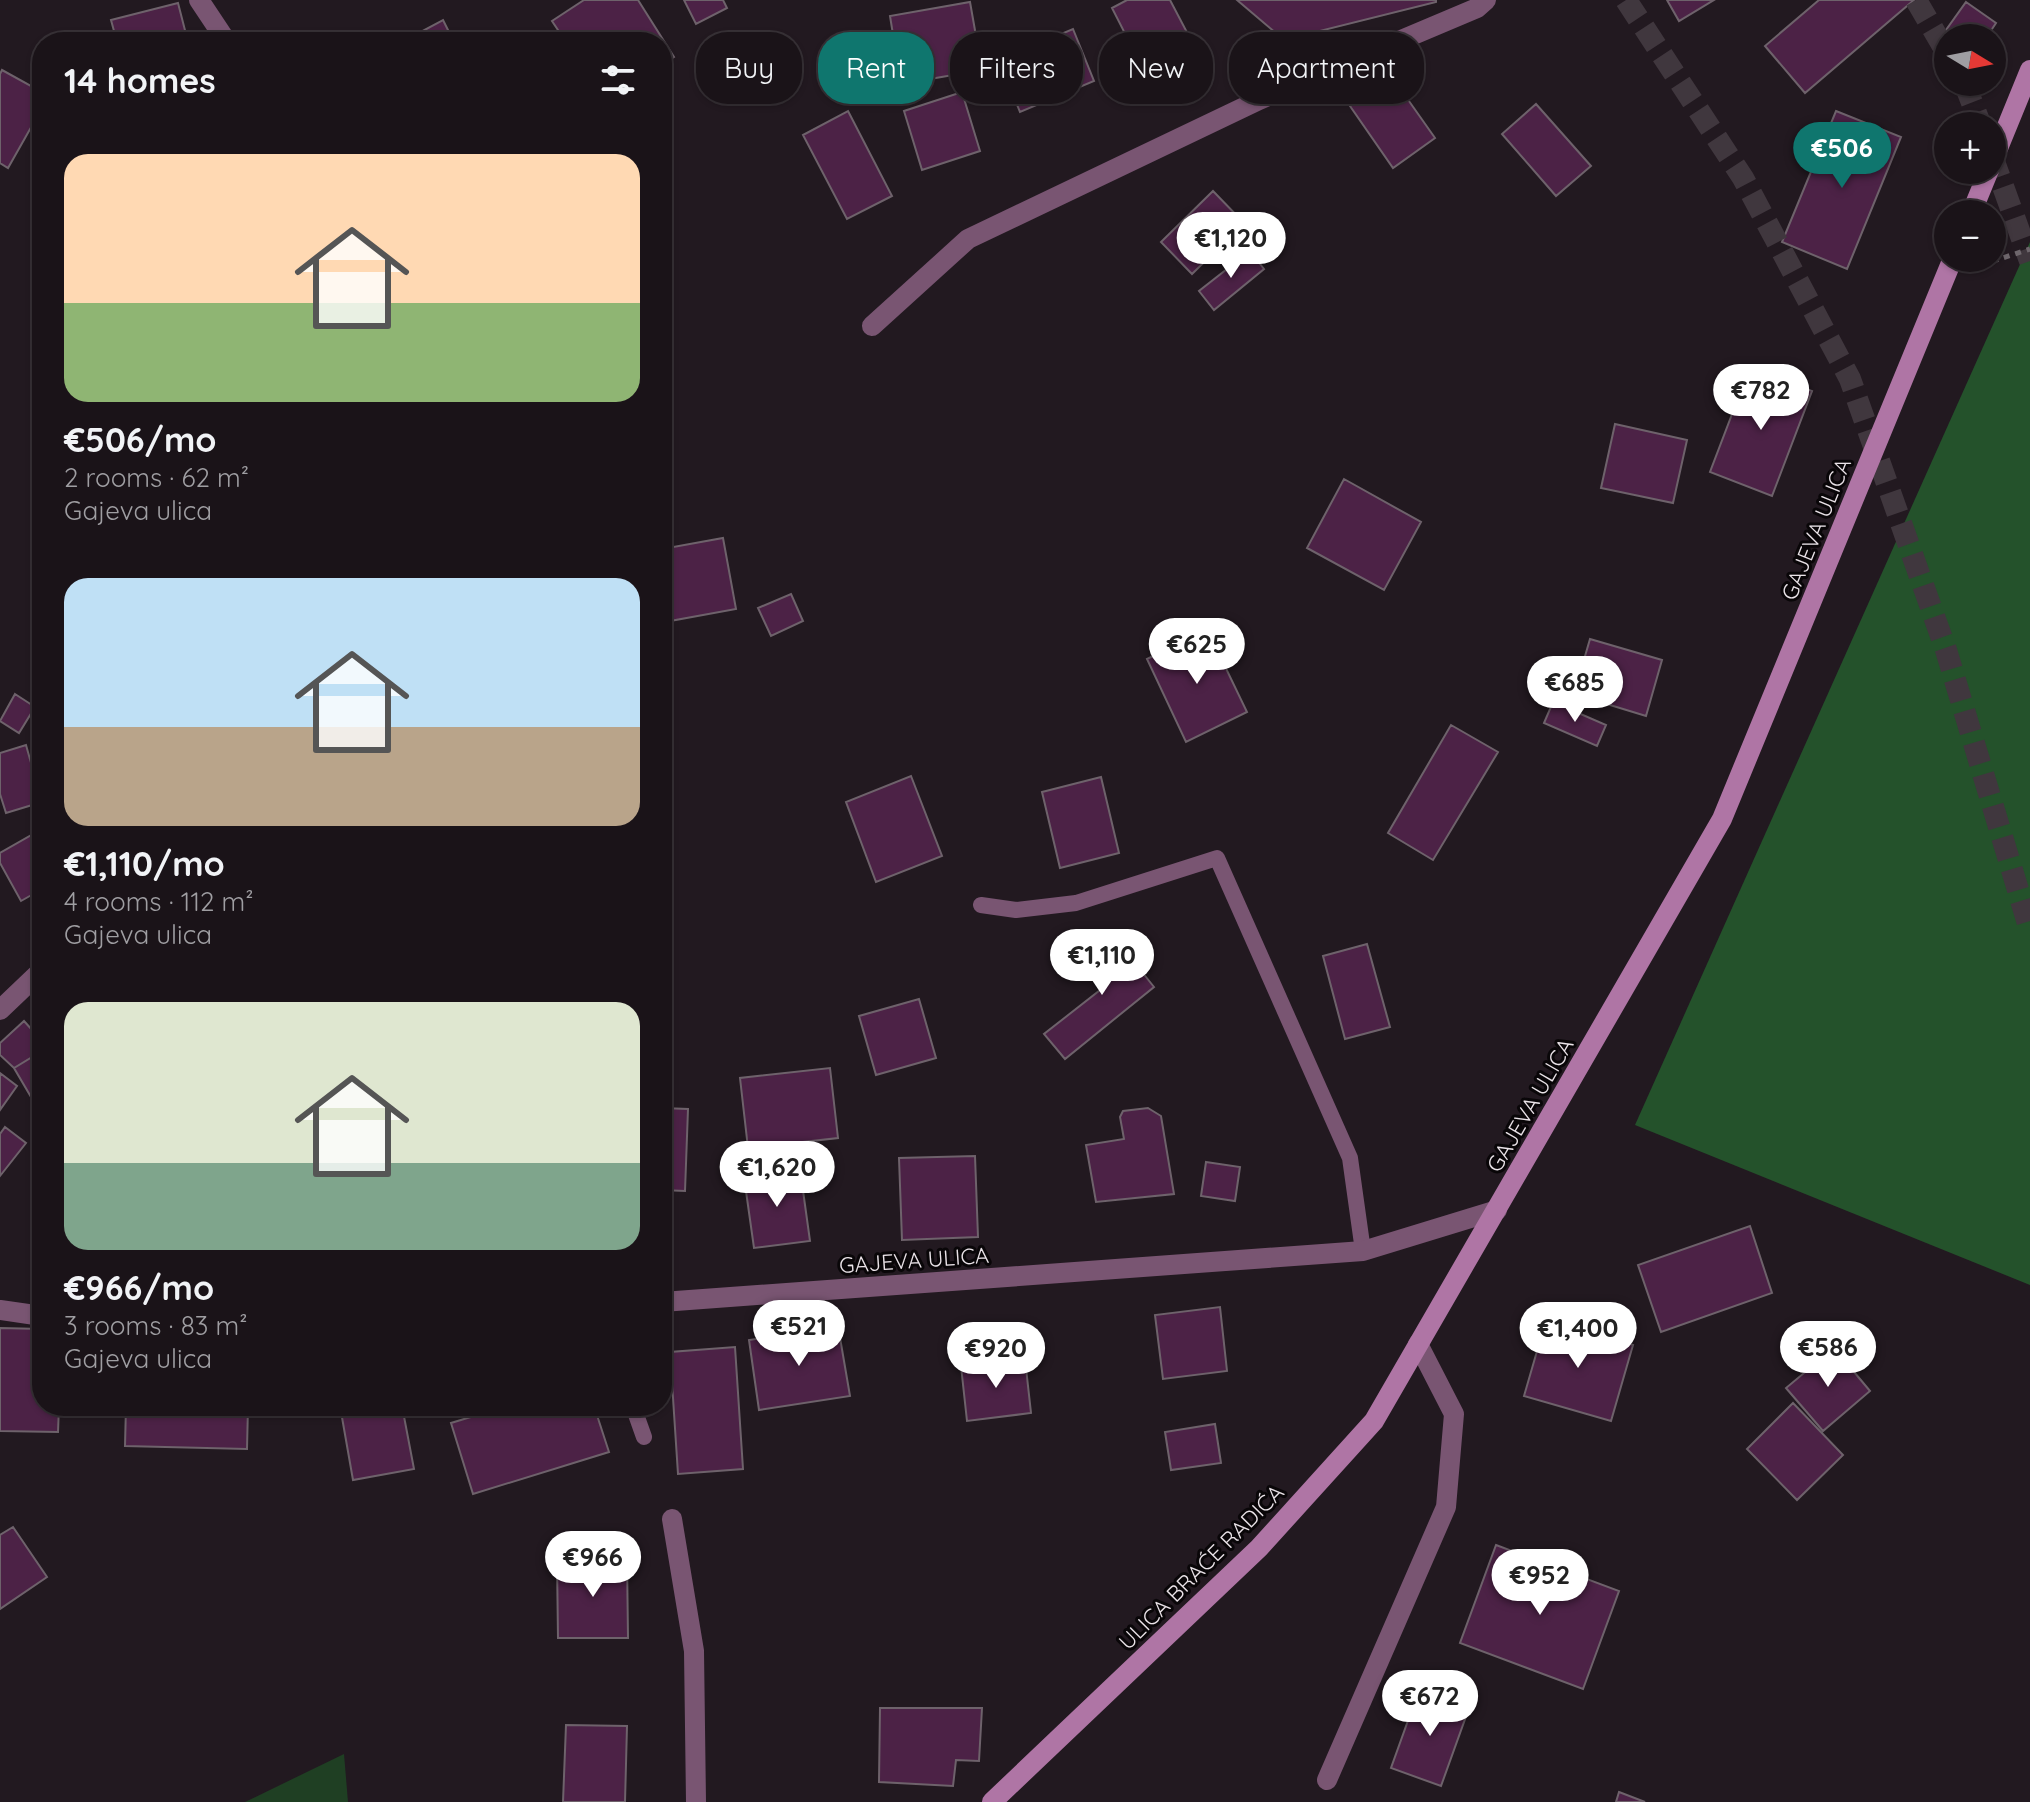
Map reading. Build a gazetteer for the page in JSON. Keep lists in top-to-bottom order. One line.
{"streets":{"main road":["GAJEVA ULICA","ULICA BRAĆE RADIĆA"]},"crossings":[["GAJEVA ULICA","ULICA BRAĆE RADIĆA"]],"north":"right","page":{"map_buttons":["+","−"],"chip":["Buy","Rent","Filters","New","Apartment"],"heading":"14 homes","price":["€506","€1,120","€782","€625","€685","€1,110","€1,620","€521","€1,400","€586","€920","€966","€952","€672"],"list":[{"name":"€506/mo","note":"2 rooms · 62 m² · Gajeva ulica"},{"name":"€1,110/mo","note":"4 rooms · 112 m² · Gajeva ulica"},{"name":"€966/mo","note":"3 rooms · 83 m² · Gajeva ulica"}]}}
